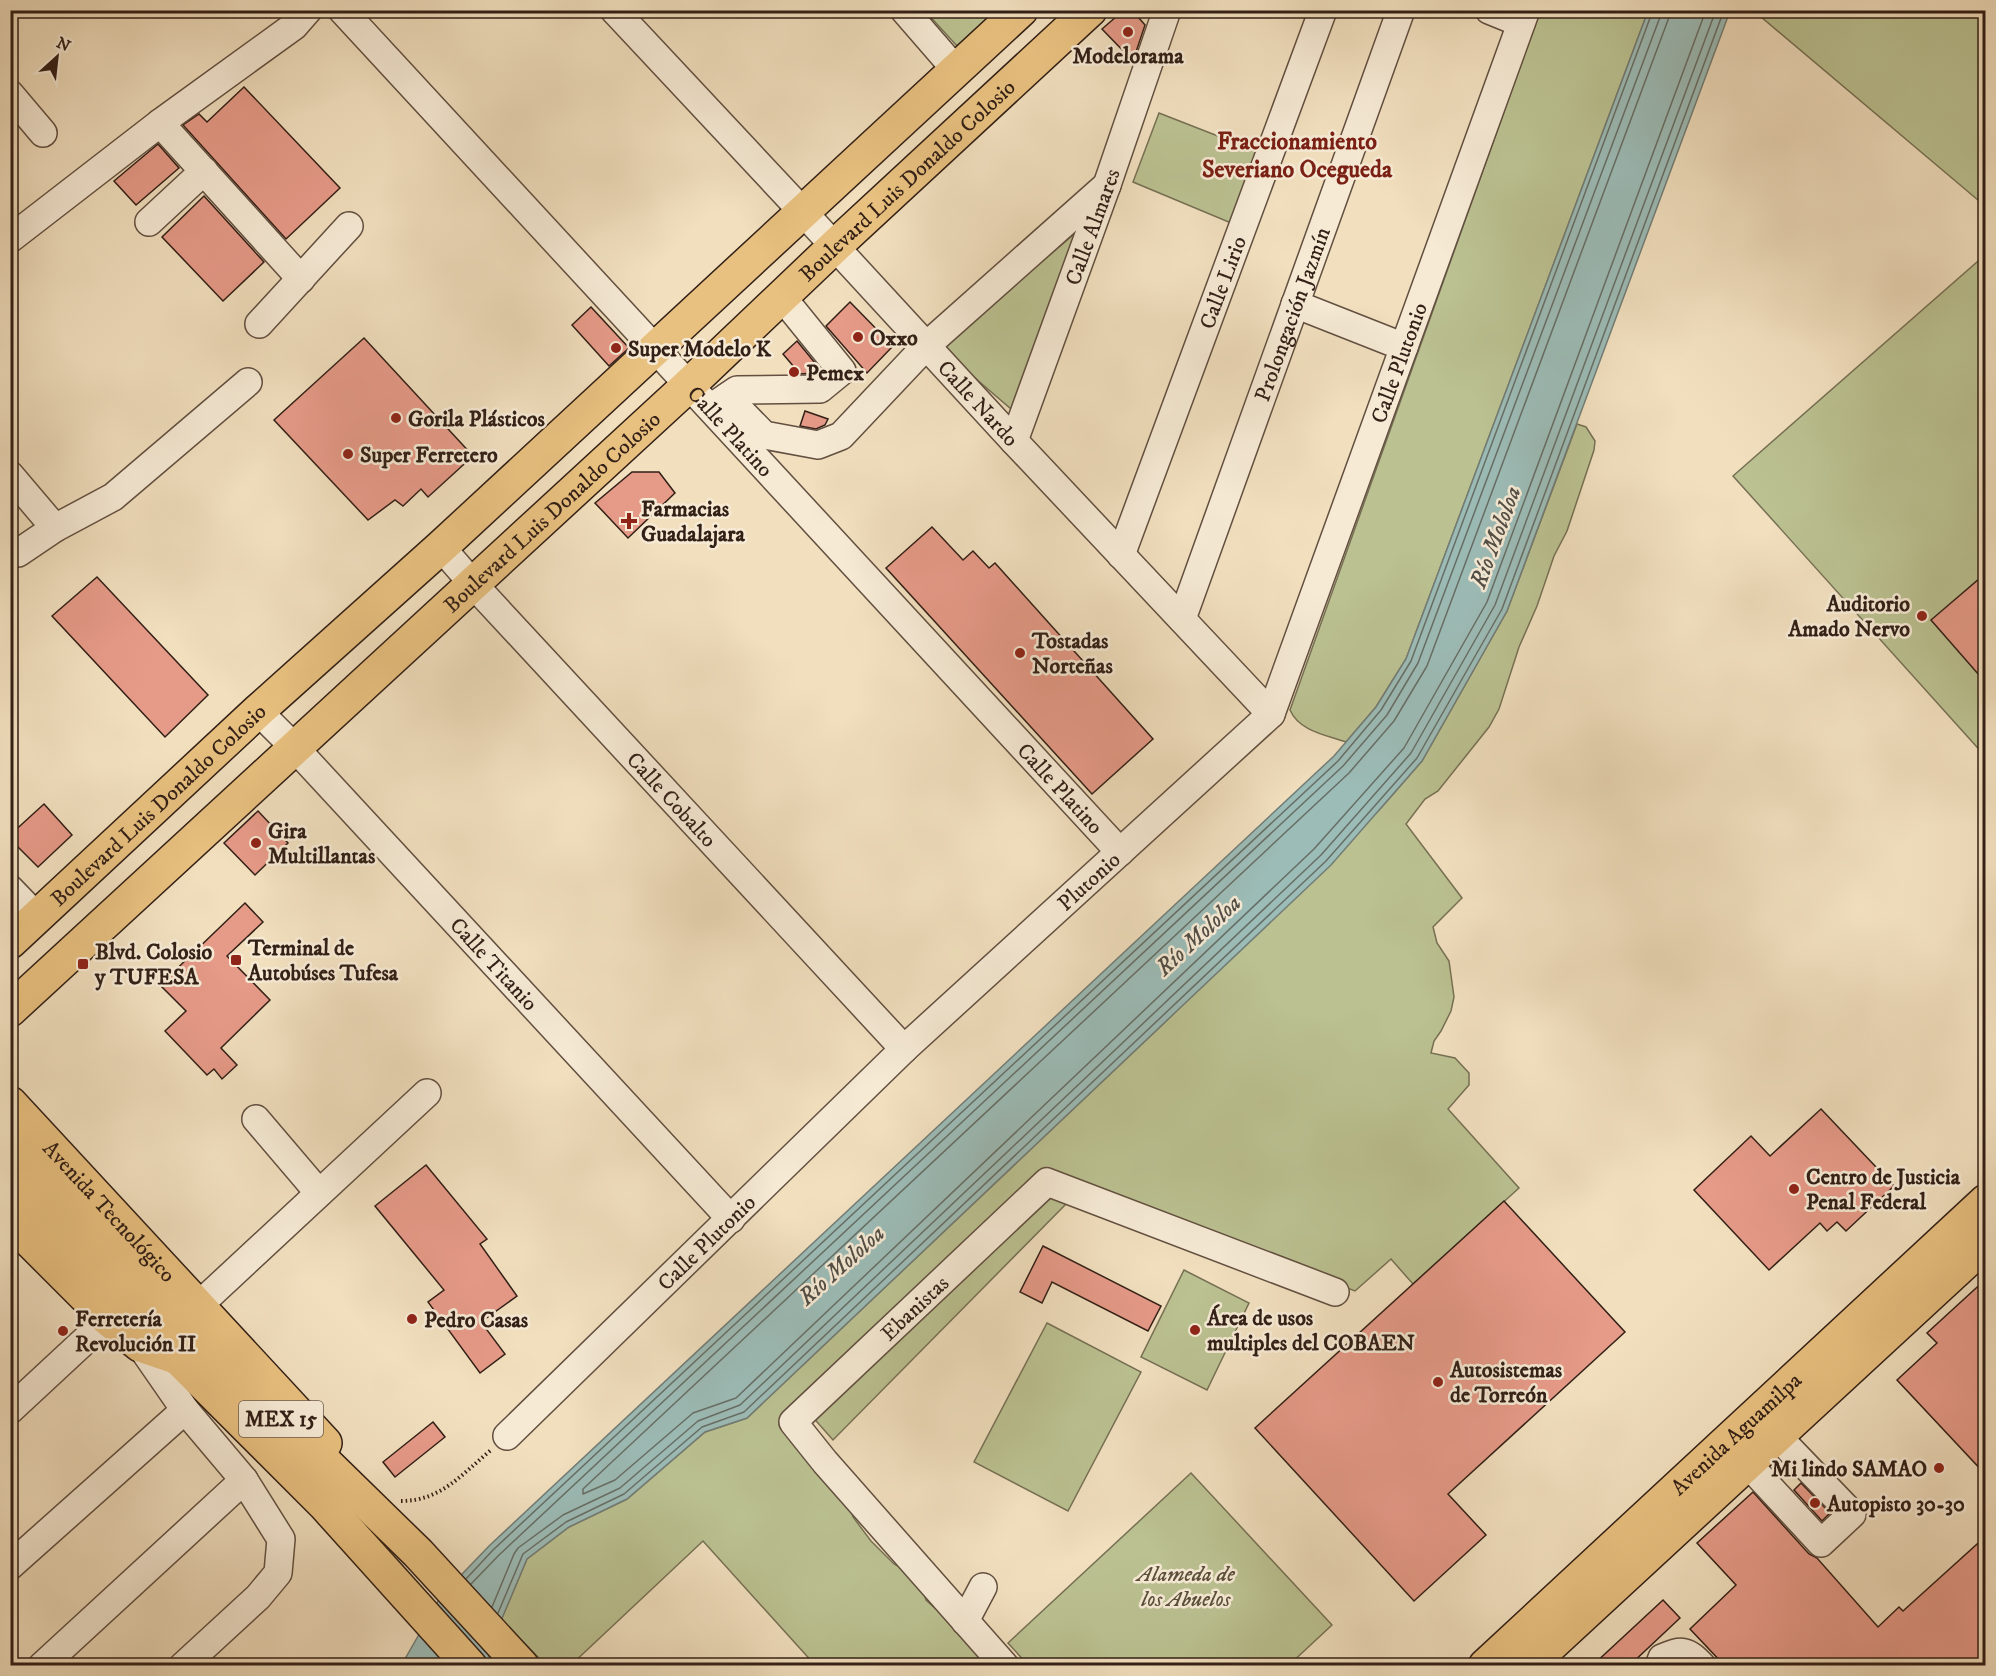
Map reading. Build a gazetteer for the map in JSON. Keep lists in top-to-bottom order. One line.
{"streets":{"main road":["Boulevard Luis Donaldo Colosio","Avenida Tecnológico","MEX 15","Avenida Aguamilpa"],"street":["Calle Almares","Calle Lirio","Prolongación Jazmín","Calle Plutonio","Calle Nardo","Calle Platino","Calle Cobalto","Plutonio","Calle Titanio","Ebanistas"]},"crossings":[["Boulevard Luis Donaldo Colosio","Calle Nardo"],["Boulevard Luis Donaldo Colosio","Calle Platino"],["Boulevard Luis Donaldo Colosio","Calle Cobalto"],["Boulevard Luis Donaldo Colosio","Calle Titanio"],["Calle Almares","Calle Nardo"],["Calle Lirio","Calle Nardo"],["Prolongación Jazmín","Calle Nardo"],["Calle Plutonio","Calle Nardo"],["Calle Plutonio","Calle Cobalto"],["Calle Plutonio","Plutonio"],["Calle Plutonio","Calle Titanio"],["Calle Nardo","Plutonio"],["Calle Platino","Plutonio"],["Calle Cobalto","Plutonio"]],"districts":["Fraccionamiento Severiano Ocegueda"],"water":["Río Mololoa"],"parks":["Alameda de los Abuelos"],"places":{"other":["Modelorama","Oxxo","Super Modelo K","Pemex","Gorila Plásticos","Super Ferretero","Auditorio Amado Nervo","Tostadas Norteñas","Gira Multillantas","Centro de Justicia Penal Federal","Pedro Casas","Área de usos multiples del COBAEN","Ferretería Revolución II","Autosistemas de Torreón","Mi lindo SAMAO","Autopisto 30-30"],"health":["Farmacias Guadalajara"],"transit":["Terminal de Autobúses Tufesa","Blvd. Colosio y TUFESA"]},"north":"top right"}
